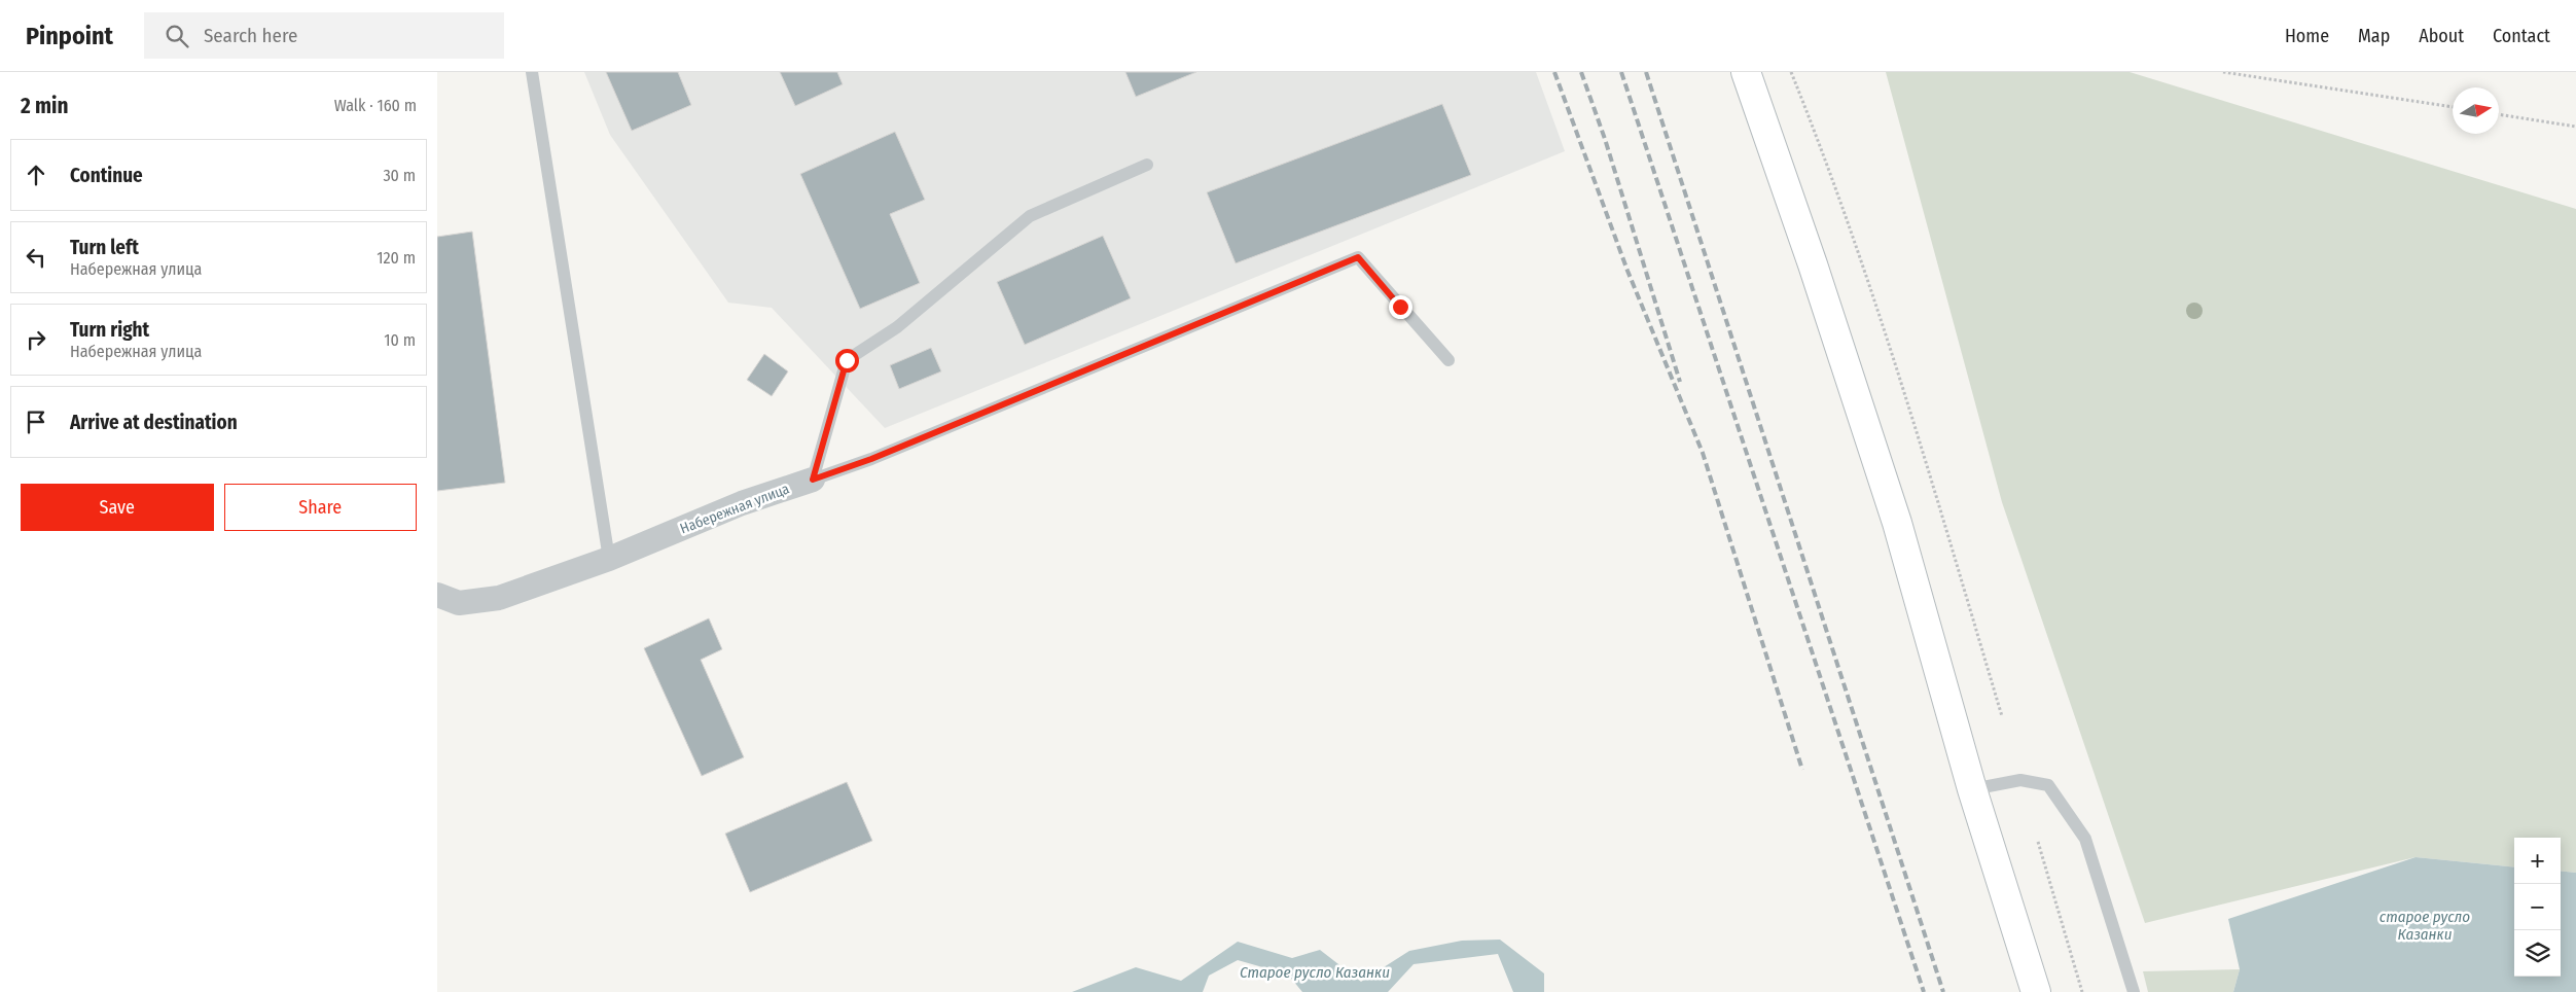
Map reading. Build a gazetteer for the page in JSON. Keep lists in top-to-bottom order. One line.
{"streets":{"street":["Набережная улица"]},"water":["старое русло Казанки","Старое русло Казанки"],"north":"right","page":{"header":"Pinpoint","search":"Search here","nav":["Home","Map","About","Contact"],"heading":["2 min","Walk · 160 m"],"list":[["Continue","30 m"],["Turn left","Набережная улица","120 m"],["Turn right","Набережная улица","10 m"],"Arrive at destination"],"buttons":["Save","Share"],"map_buttons":["+","−"]}}
